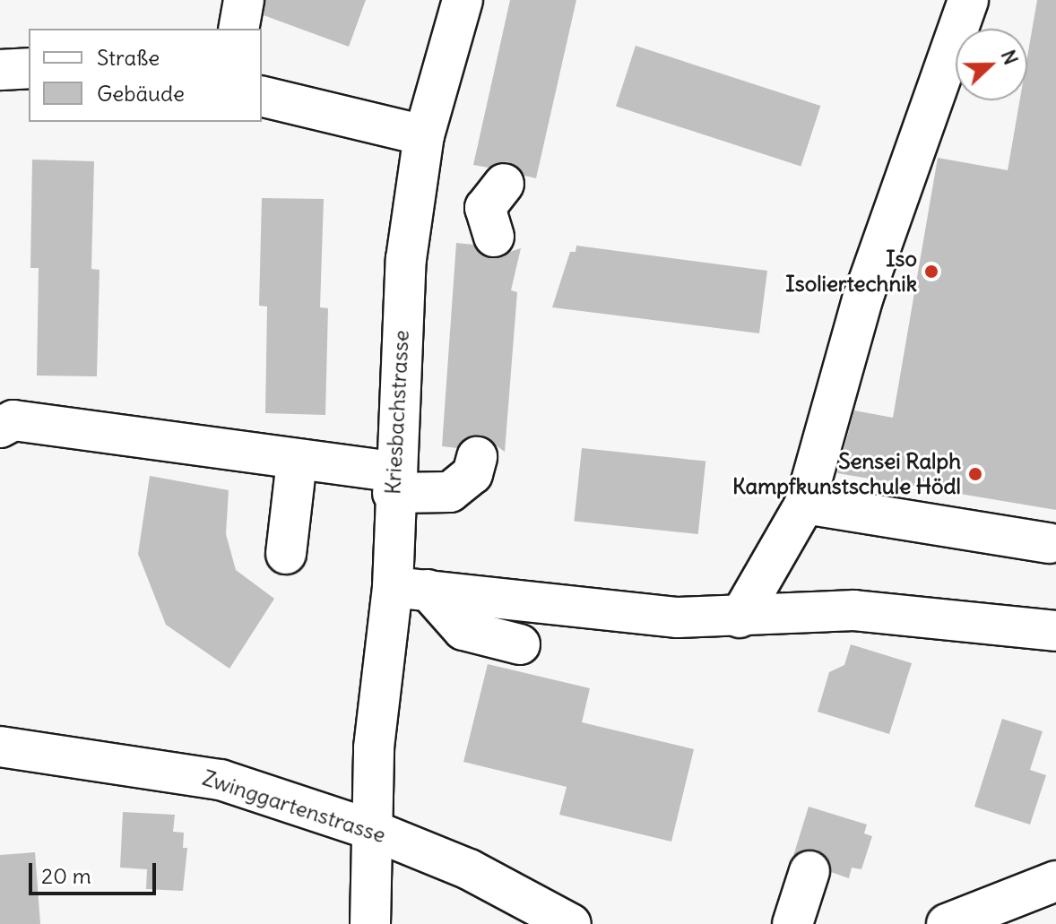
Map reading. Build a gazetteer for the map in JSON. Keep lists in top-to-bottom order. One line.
{"streets":{"street":["Kriesbachstrasse","Zwinggartenstrasse"]},"crossings":[["Kriesbachstrasse","Zwinggartenstrasse"]],"places":["Iso Isoliertechnik","Sensei Ralph Kampfkunstschule Hödl"],"legend":["Straße","Gebäude"],"scale_bar":"20 m","north":"right"}
